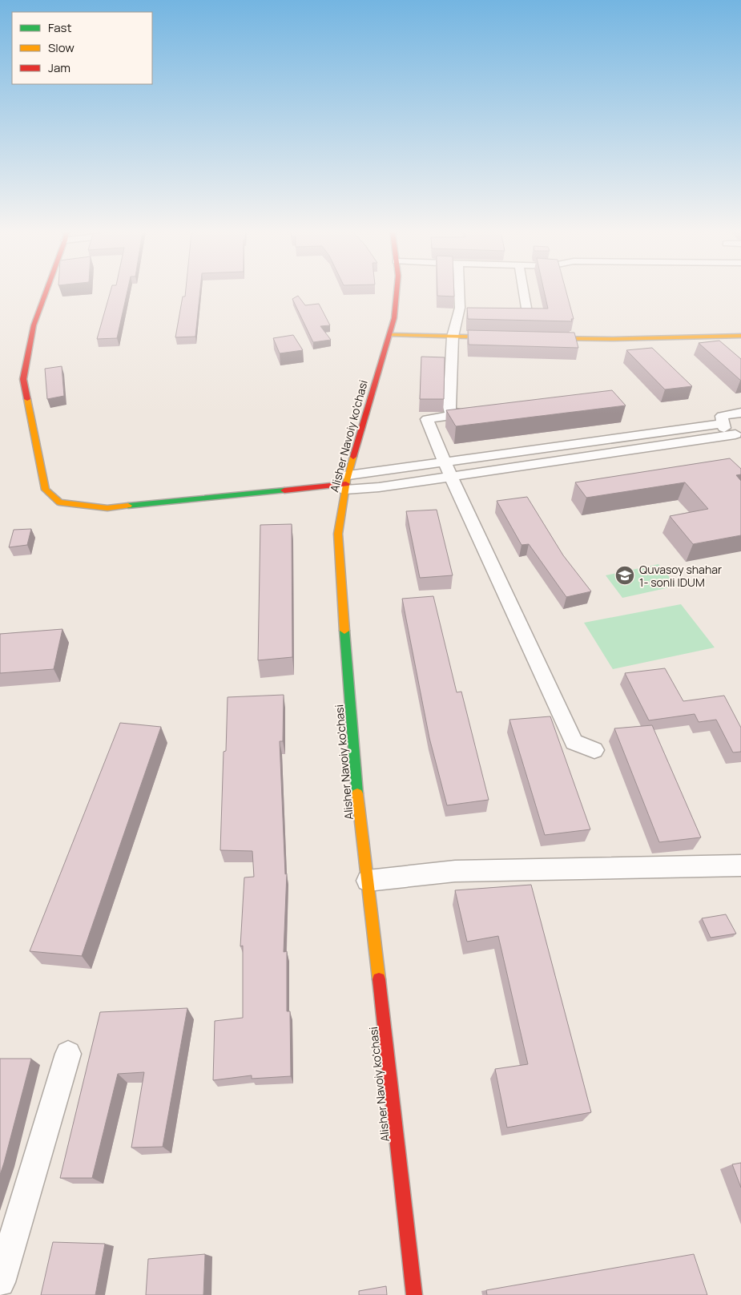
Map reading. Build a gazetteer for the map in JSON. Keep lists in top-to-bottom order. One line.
{"streets":{"street":["Alisher Navoiy ko'chasi"]},"places":{"school or university":["Quvasoy shahar 1- sonli IDUM"]},"legend":["Fast","Slow","Jam"]}
